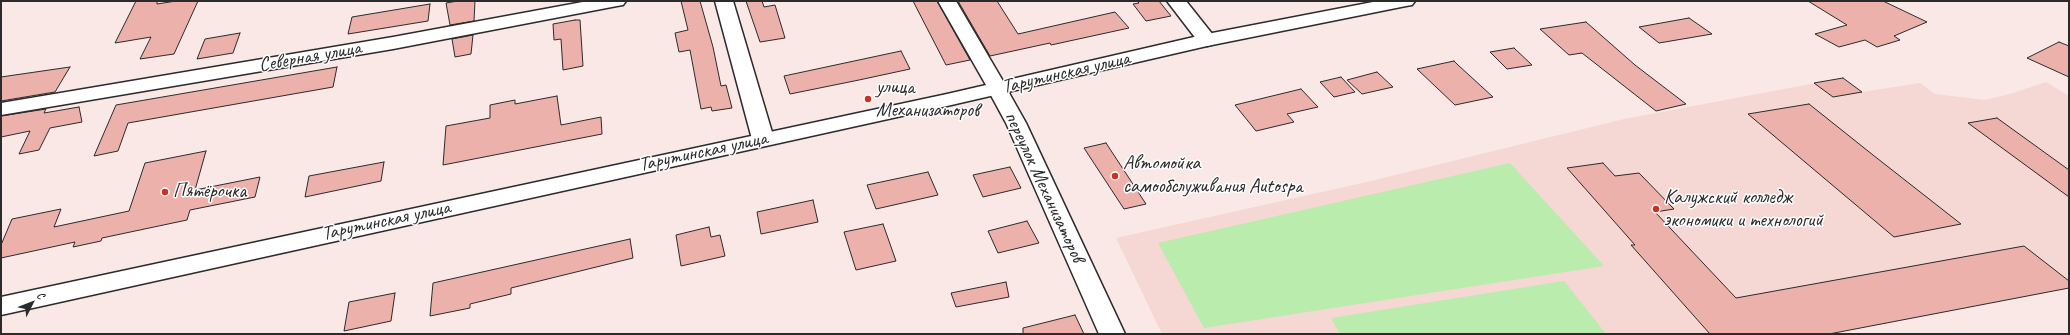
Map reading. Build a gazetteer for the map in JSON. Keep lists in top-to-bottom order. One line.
{"streets":{"street":["Северная улица","Тарутинская улица","переулок Механизаторов"]},"crossings":[["Тарутинская улица","переулок Механизаторов"]],"places":["улица Механизаторов","Автомойка самообслуживания Autospa","Пятёрочка","Калужский колледж экономики и технологий"],"north":"top right"}
